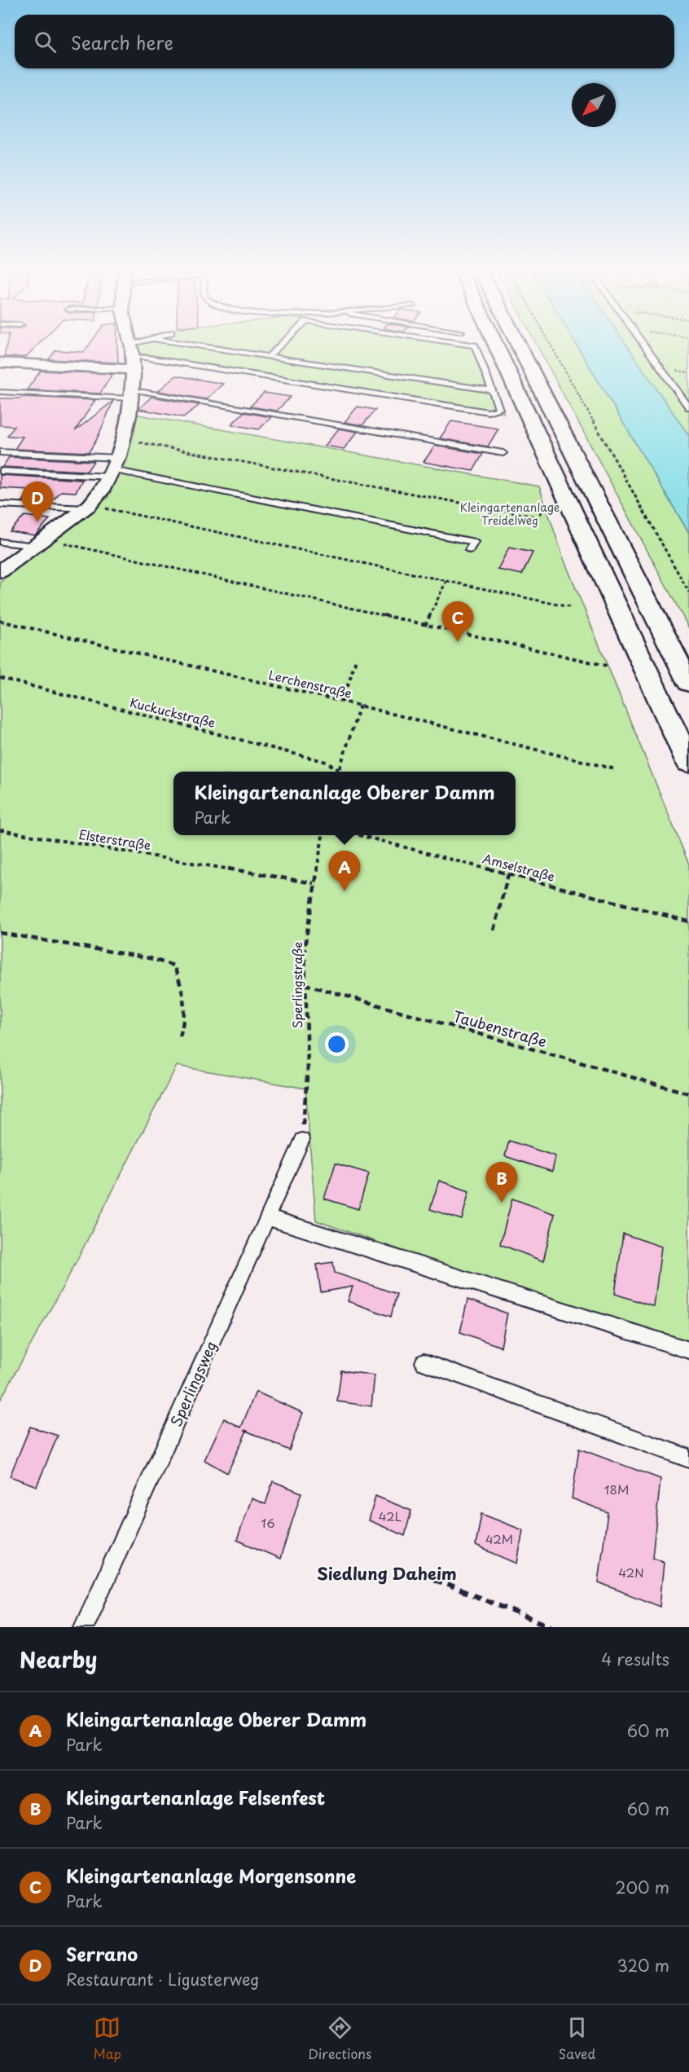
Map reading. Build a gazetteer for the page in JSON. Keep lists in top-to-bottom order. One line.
{"streets":{"lane":["Sperlingsweg"],"path":["Lerchenstraße","Kuckuckstraße","Elsterstraße","Amselstraße","Sperlingstraße","Taubenstraße"]},"crossings":[["Elsterstraße","Sperlingstraße"],["Sperlingstraße","Taubenstraße"],["Sperlingstraße","Sperlingsweg"]],"districts":["Siedlung Daheim"],"parks":["Kleingartenanlage Treidelweg"],"house_numbers":["18M","42L","16","42M","42N"],"north":"bottom left","page":{"search":"Search here","pins":["D","C","A","B"],"popup":["Kleingartenanlage Oberer Damm","Park"],"heading":["Nearby","4 results"],"list":[{"mark":"A","name":"Kleingartenanlage Oberer Damm","note":"Park","value":"60 m"},{"mark":"B","name":"Kleingartenanlage Felsenfest","note":"Park","value":"60 m"},{"mark":"C","name":"Kleingartenanlage Morgensonne","note":"Park","value":"200 m"},{"mark":"D","name":"Serrano","note":"Restaurant · Ligusterweg","value":"320 m"}],"nav":["Map","Directions","Saved"]}}
